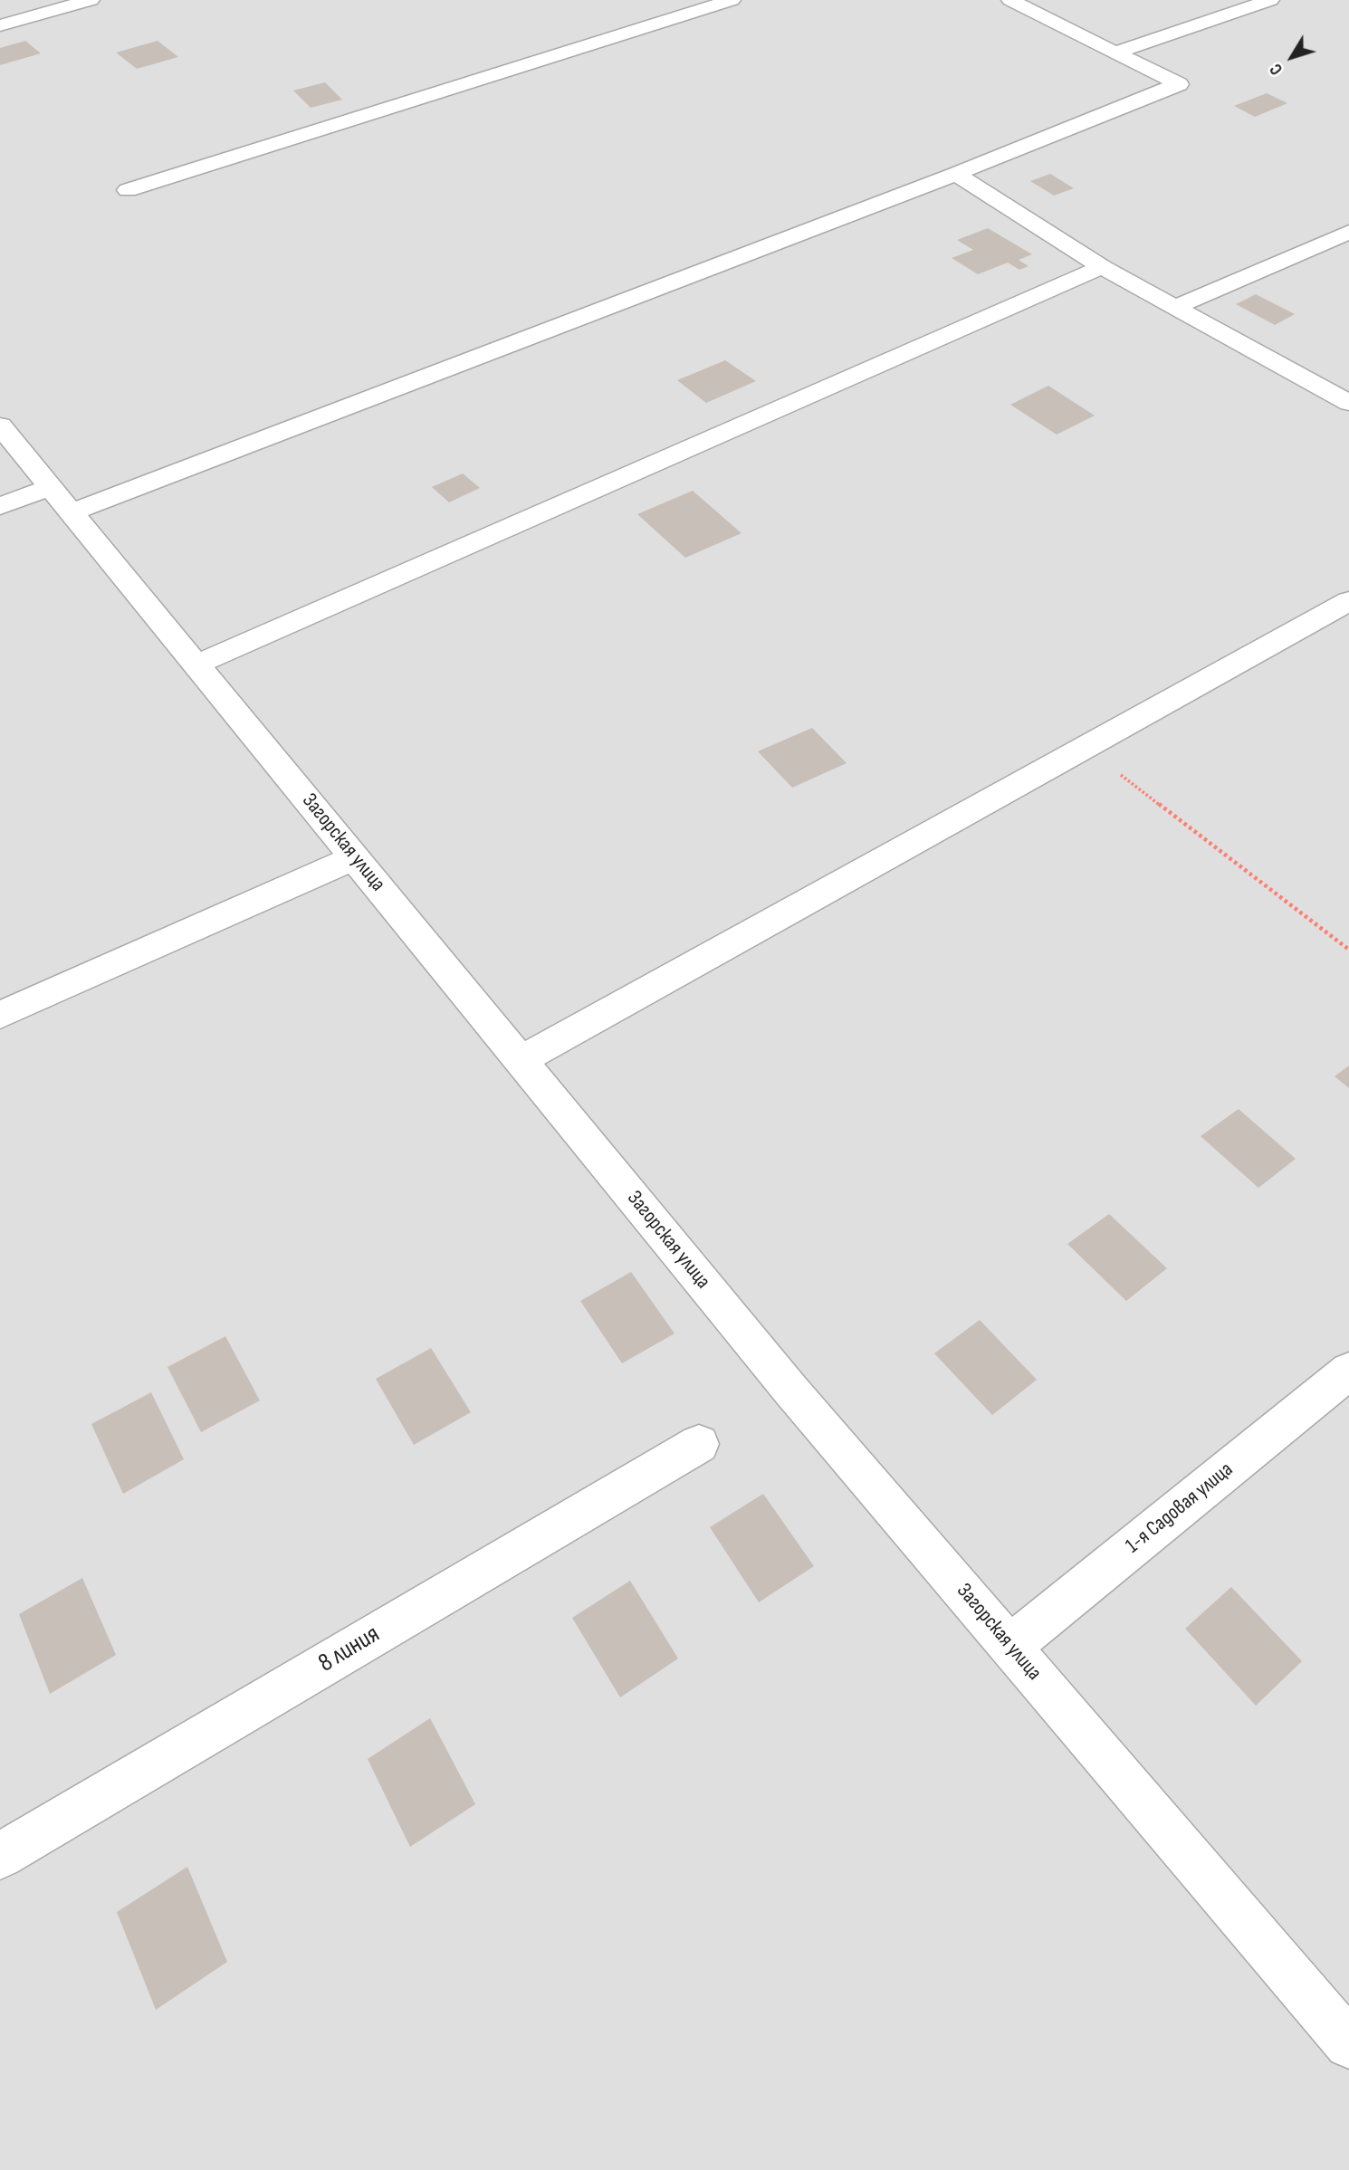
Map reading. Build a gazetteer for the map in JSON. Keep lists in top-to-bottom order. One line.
{"streets":{"street":["Загорская улица","1-я Садовая улица","8 линия"]},"crossings":[["Загорская улица","1-я Садовая улица"]],"north":"bottom left"}
